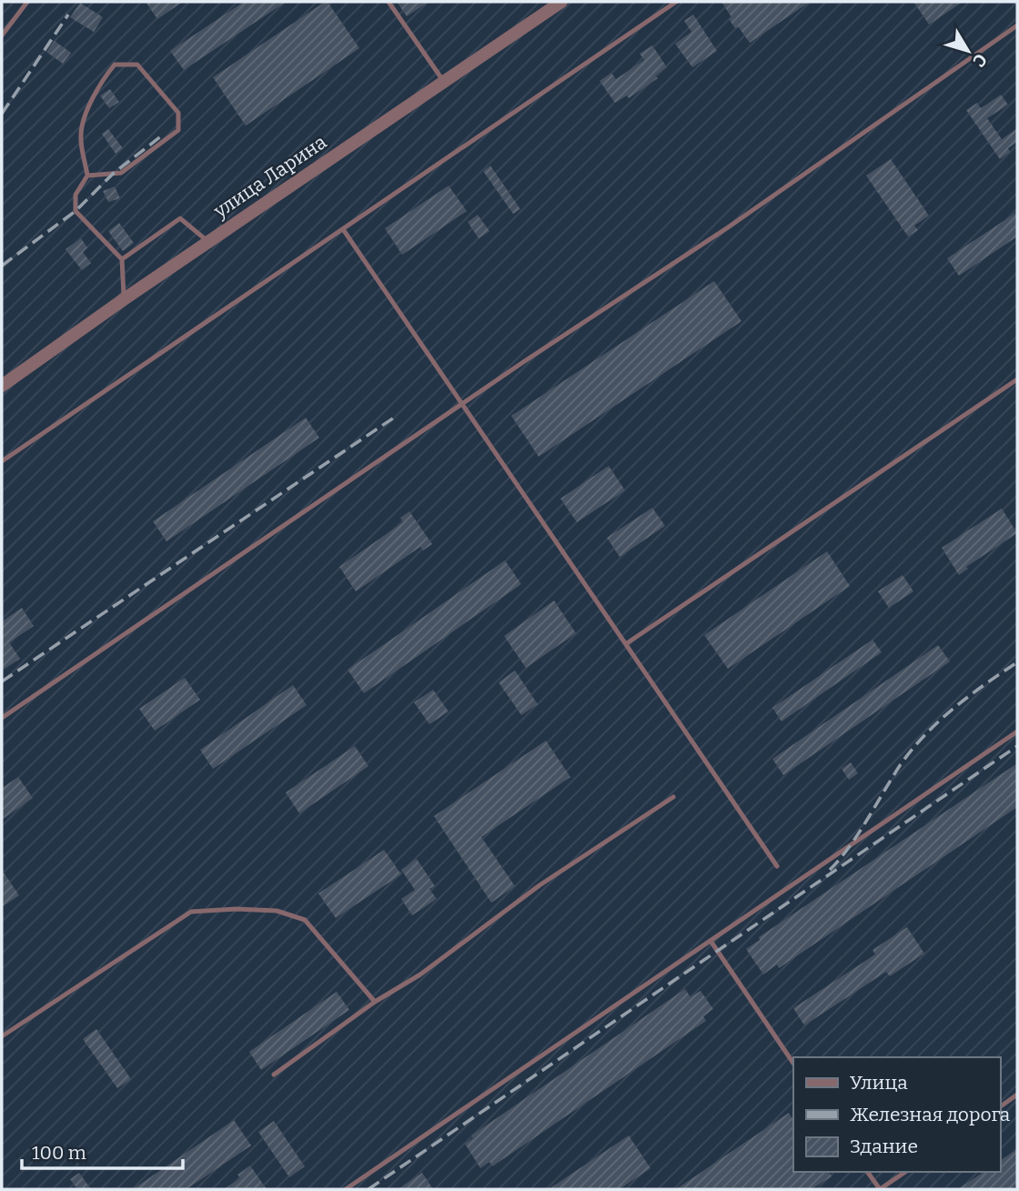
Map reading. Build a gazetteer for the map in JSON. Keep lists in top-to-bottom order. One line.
{"streets":{"street":["улица Ларина"]},"legend":["Улица","Железная дорога","Здание"],"scale_bar":"100 m","north":"bottom right"}
